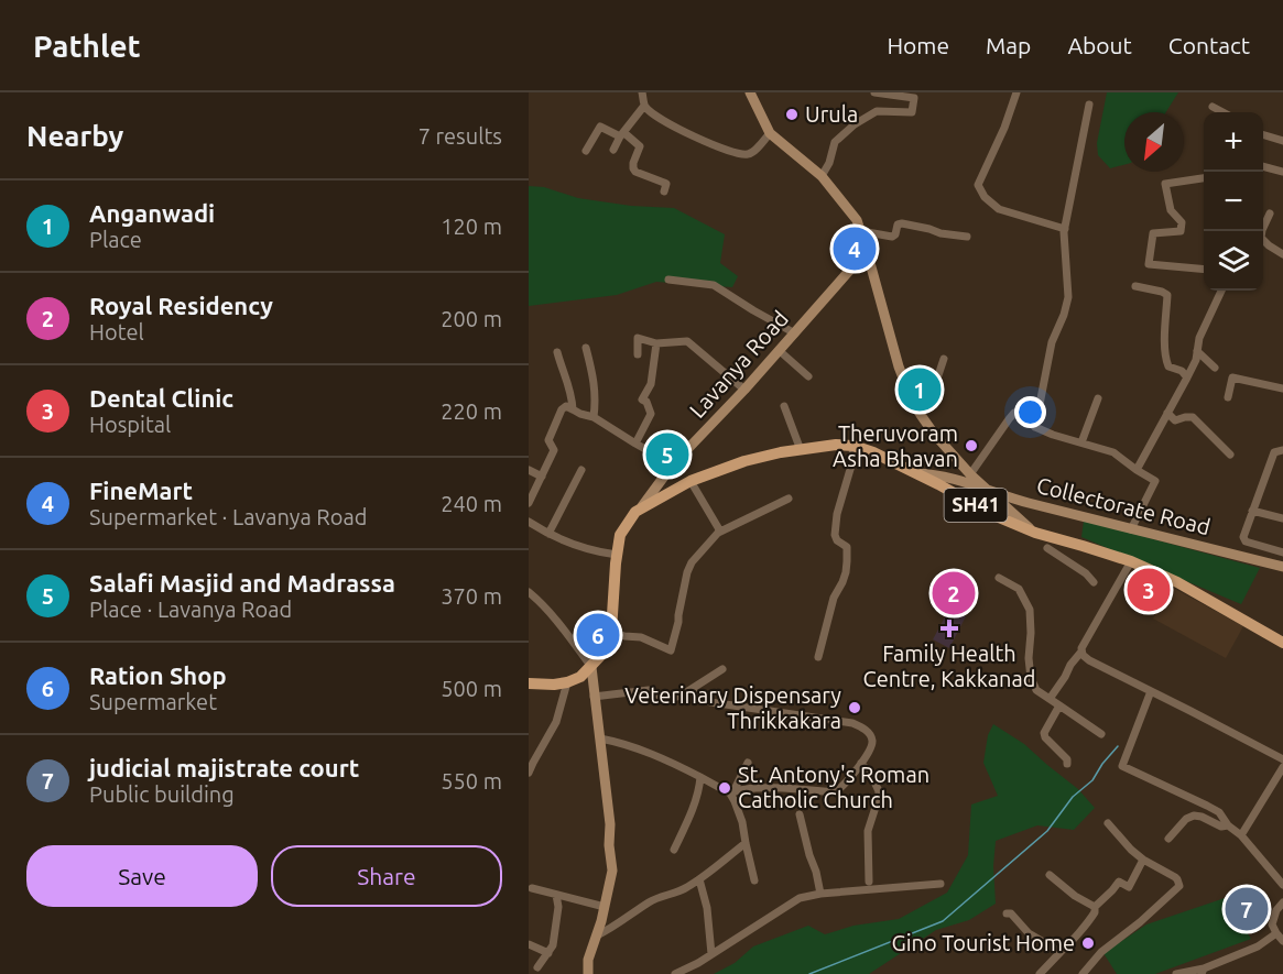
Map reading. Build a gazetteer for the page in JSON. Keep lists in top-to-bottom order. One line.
{"streets":{"main road":["SH41"],"street":["Lavanya Road","Collectorate Road"]},"crossings":[["Lavanya Road","SH41"],["SH41","Collectorate Road"]],"places":{"other":["Urula","Theruvoram Asha Bhavan","Veterinary Dispensary Thrikkakara","St. Antony's Roman Catholic Church","Gino Tourist Home"],"health":["Family Health Centre, Kakkanad"]},"north":"bottom left","page":{"header":"Pathlet","nav":["Home","Map","About","Contact"],"heading":["Nearby","7 results"],"map_buttons":["+","−"],"list":[{"mark":"1","name":"Anganwadi","note":"Place","value":"120 m"},{"mark":"2","name":"Royal Residency","note":"Hotel","value":"200 m"},{"mark":"3","name":"Dental Clinic","note":"Hospital","value":"220 m"},{"mark":"4","name":"FineMart","note":"Supermarket · Lavanya Road","value":"240 m"},{"mark":"5","name":"Salafi Masjid and Madrassa","note":"Place · Lavanya Road","value":"370 m"},{"mark":"6","name":"Ration Shop","note":"Supermarket","value":"500 m"},{"mark":"7","name":"judicial majistrate court","note":"Public building","value":"550 m"}],"pins":["4","1","5","3","2","6","7"],"buttons":["Save","Share"]}}
